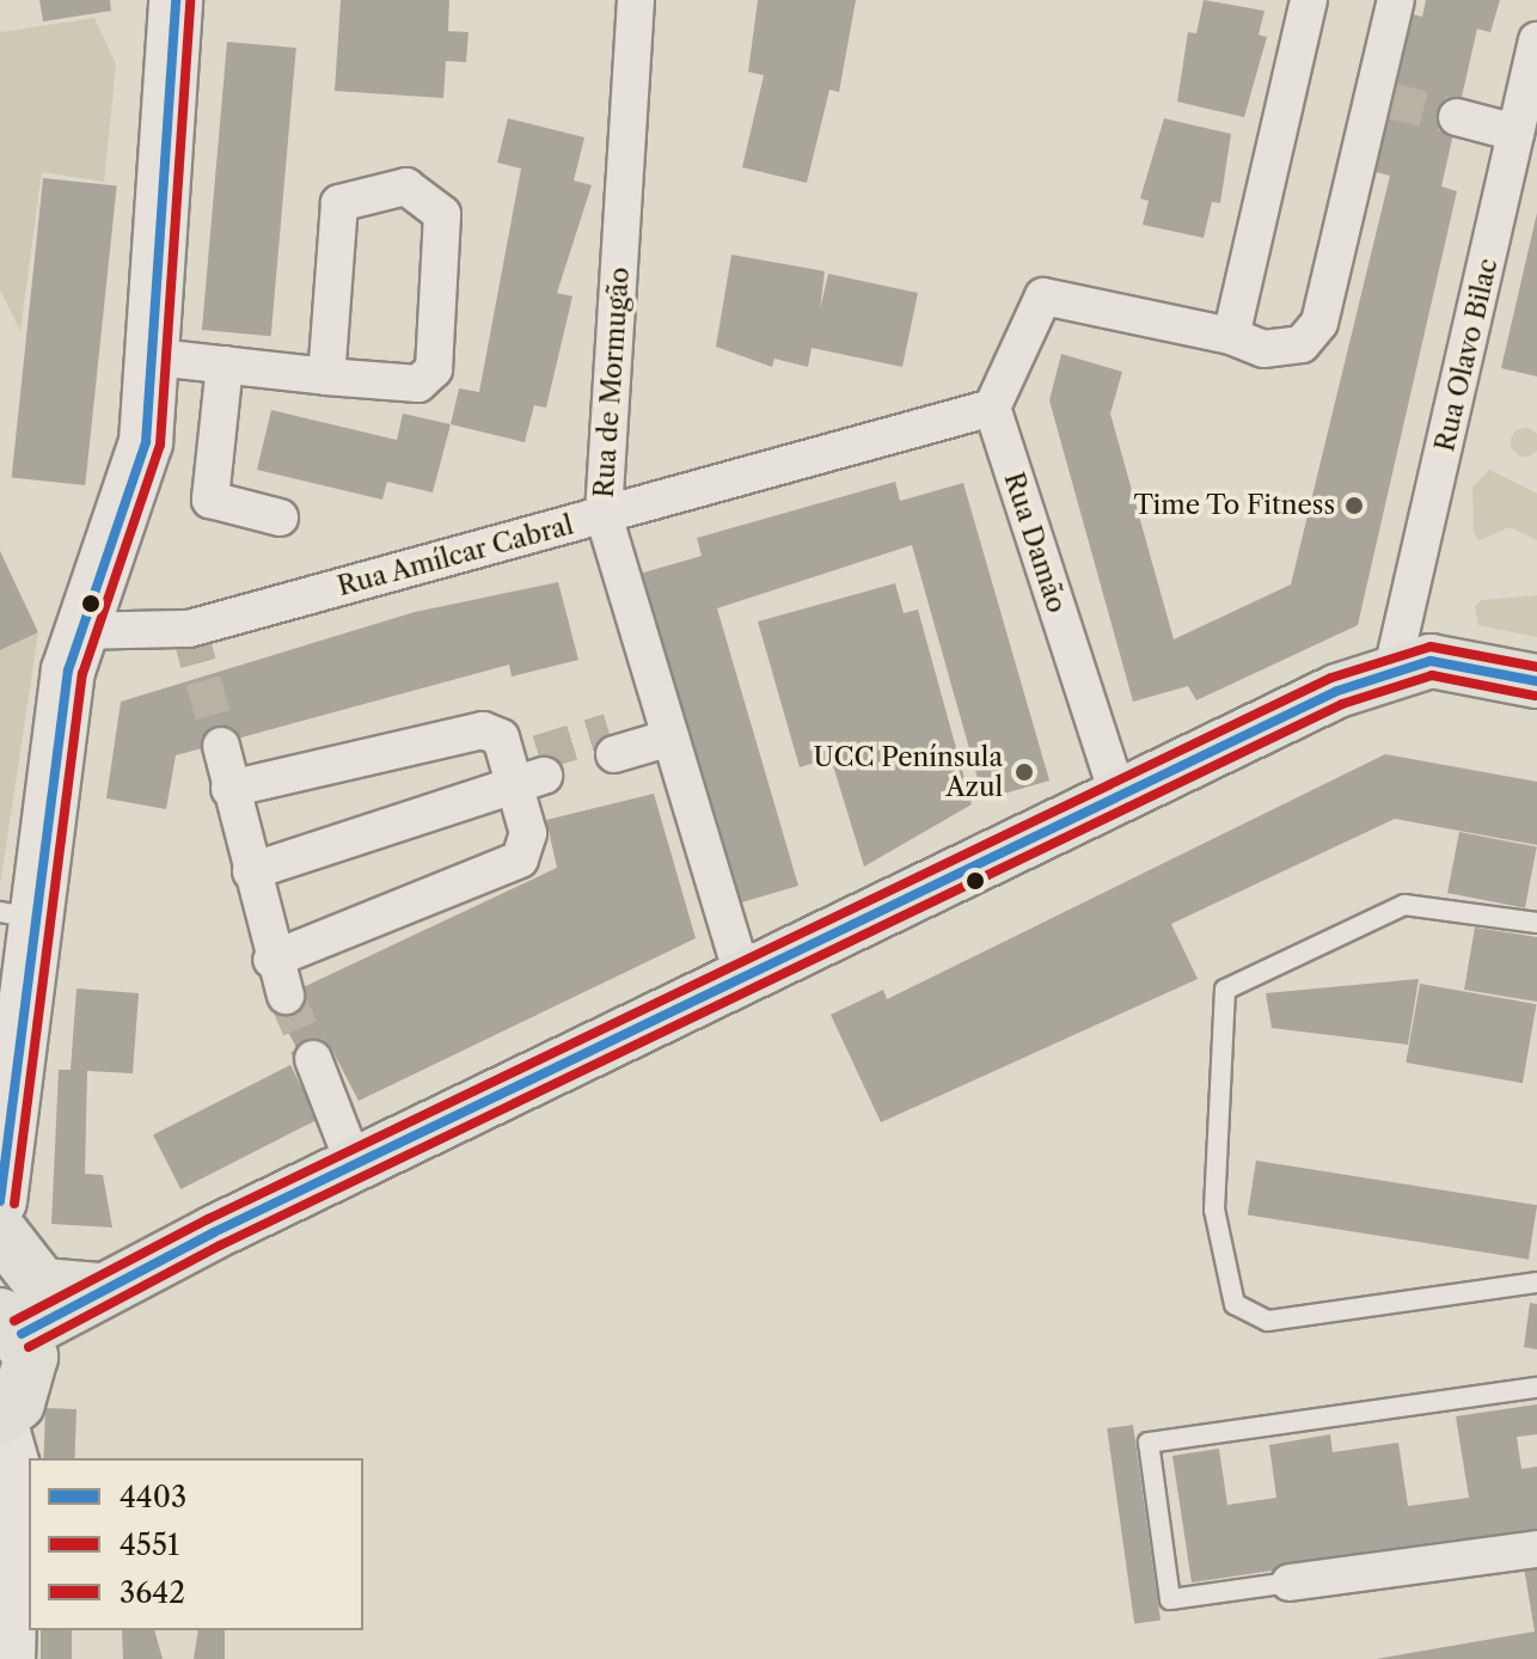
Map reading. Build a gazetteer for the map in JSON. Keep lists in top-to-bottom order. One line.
{"streets":{"street":["Rua Olavo Bilac","Rua de Mormugão","Rua Damão","Rua Amílcar Cabral"]},"crossings":[["Rua de Mormugão","Rua Amílcar Cabral"],["Rua Damão","Rua Amílcar Cabral"]],"places":["Time To Fitness","UCC Península Azul"],"lines":["transit line 4403","transit line 4551","transit line 3642"],"legend":["4403","4551","3642"]}
